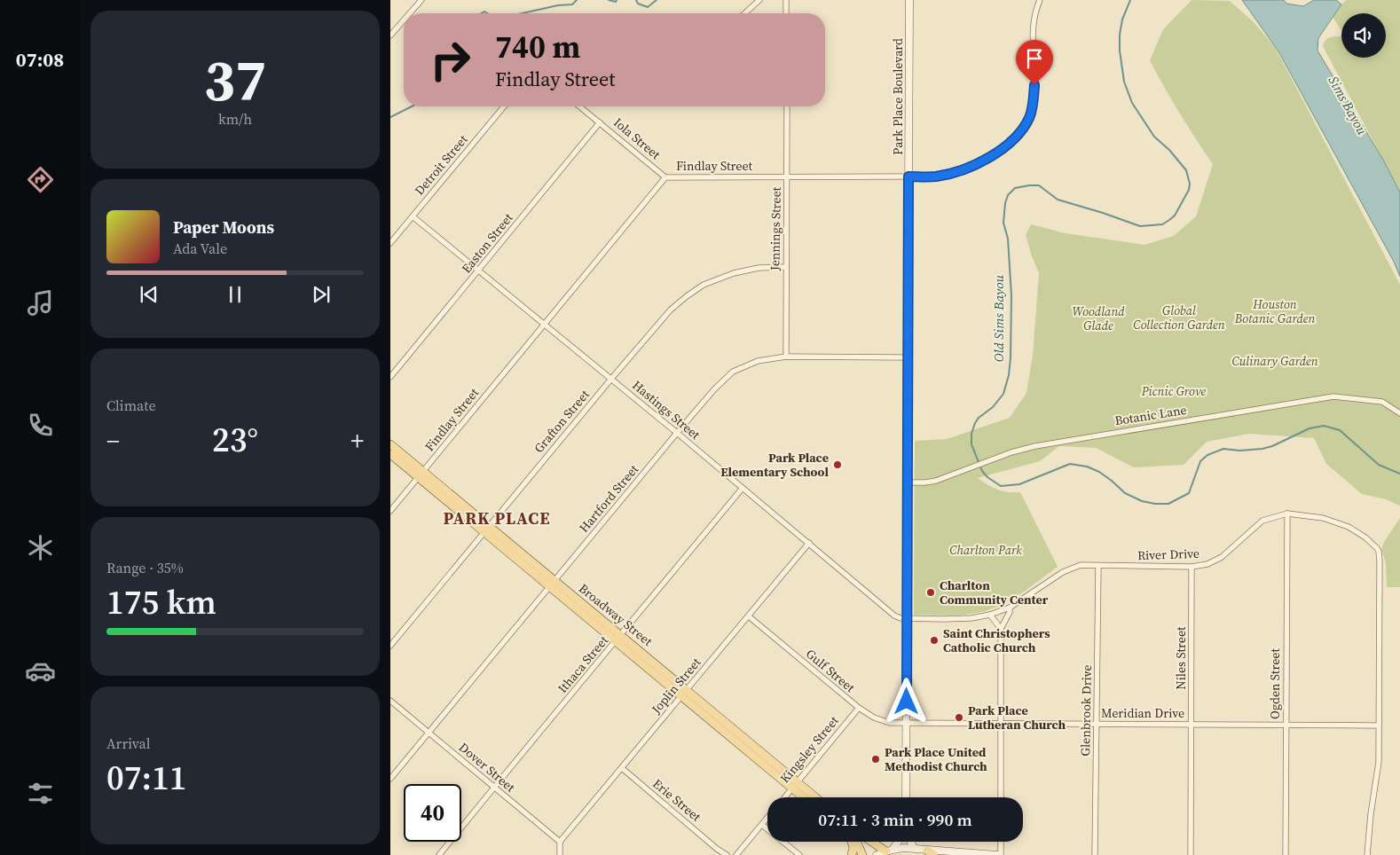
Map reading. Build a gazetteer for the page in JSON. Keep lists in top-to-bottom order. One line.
{"streets":{"main road":["Broadway Street"],"street":["Park Place Boulevard","Iola Street","Detroit Street","Findlay Street","Jennings Street","Easton Street","Hastings Street","Botanic Lane","Grafton Street","Hartford Street","River Drive","Niles Street","Ithaca Street","Gulf Street","Ogden Street","Joplin Street","Glenbrook Drive","Meridian Drive","Kingsley Street","Dover Street","Erie Street"]},"crossings":[["Park Place Boulevard","Findlay Street"],["Park Place Boulevard","Hastings Street"],["Park Place Boulevard","Botanic Lane"],["Park Place Boulevard","Hartford Street"],["Park Place Boulevard","River Drive"],["Park Place Boulevard","Gulf Street"],["Park Place Boulevard","Meridian Drive"],["Iola Street","Findlay Street"],["Iola Street","Easton Street"],["Detroit Street","Hastings Street"],["Findlay Street","Jennings Street"],["Findlay Street","Hastings Street"],["Findlay Street","Broadway Street"],["Jennings Street","Grafton Street"],["Jennings Street","Hartford Street"],["Easton Street","Hastings Street"],["Hastings Street","Grafton Street"],["Hastings Street","Hartford Street"],["Hastings Street","River Drive"],["Hastings Street","Ithaca Street"],["Hastings Street","Joplin Street"],["Grafton Street","Broadway Street"],["Hartford Street","Broadway Street"],["Hartford Street","Dover Street"],["River Drive","Niles Street"],["River Drive","Ogden Street"],["River Drive","Glenbrook Drive"],["River Drive","Meridian Drive"],["Broadway Street","Ithaca Street"],["Broadway Street","Joplin Street"],["Broadway Street","Kingsley Street"],["Niles Street","Meridian Drive"],["Ithaca Street","Dover Street"],["Gulf Street","Joplin Street"],["Gulf Street","Meridian Drive"],["Gulf Street","Kingsley Street"],["Ogden Street","Meridian Drive"],["Joplin Street","Dover Street"],["Joplin Street","Erie Street"],["Glenbrook Drive","Meridian Drive"]],"districts":["PARK PLACE"],"water":["Sims Bayou","Old Sims Bayou"],"parks":["Houston Botanic Garden","Global Collection Garden","Woodland Glade","Culinary Garden","Picnic Grove","Charlton Park"],"places":["Park Place Elementary School","Charlton Community Center","Saint Christophers Catholic Church","Park Place Lutheran Church","Park Place United Methodist Church"],"page":{"tabs":"07:08","tile":[["37","km/h"],"Climate",["Range · 35%","175 km"],["Arrival","07:11"]],"turn":["740 m","Findlay Street"],"song":["Paper Moons","Ada Vale"],"heat":["−","23°","+"],"limit":"40","trip":"07:11 · 3 min · 990 m"}}
